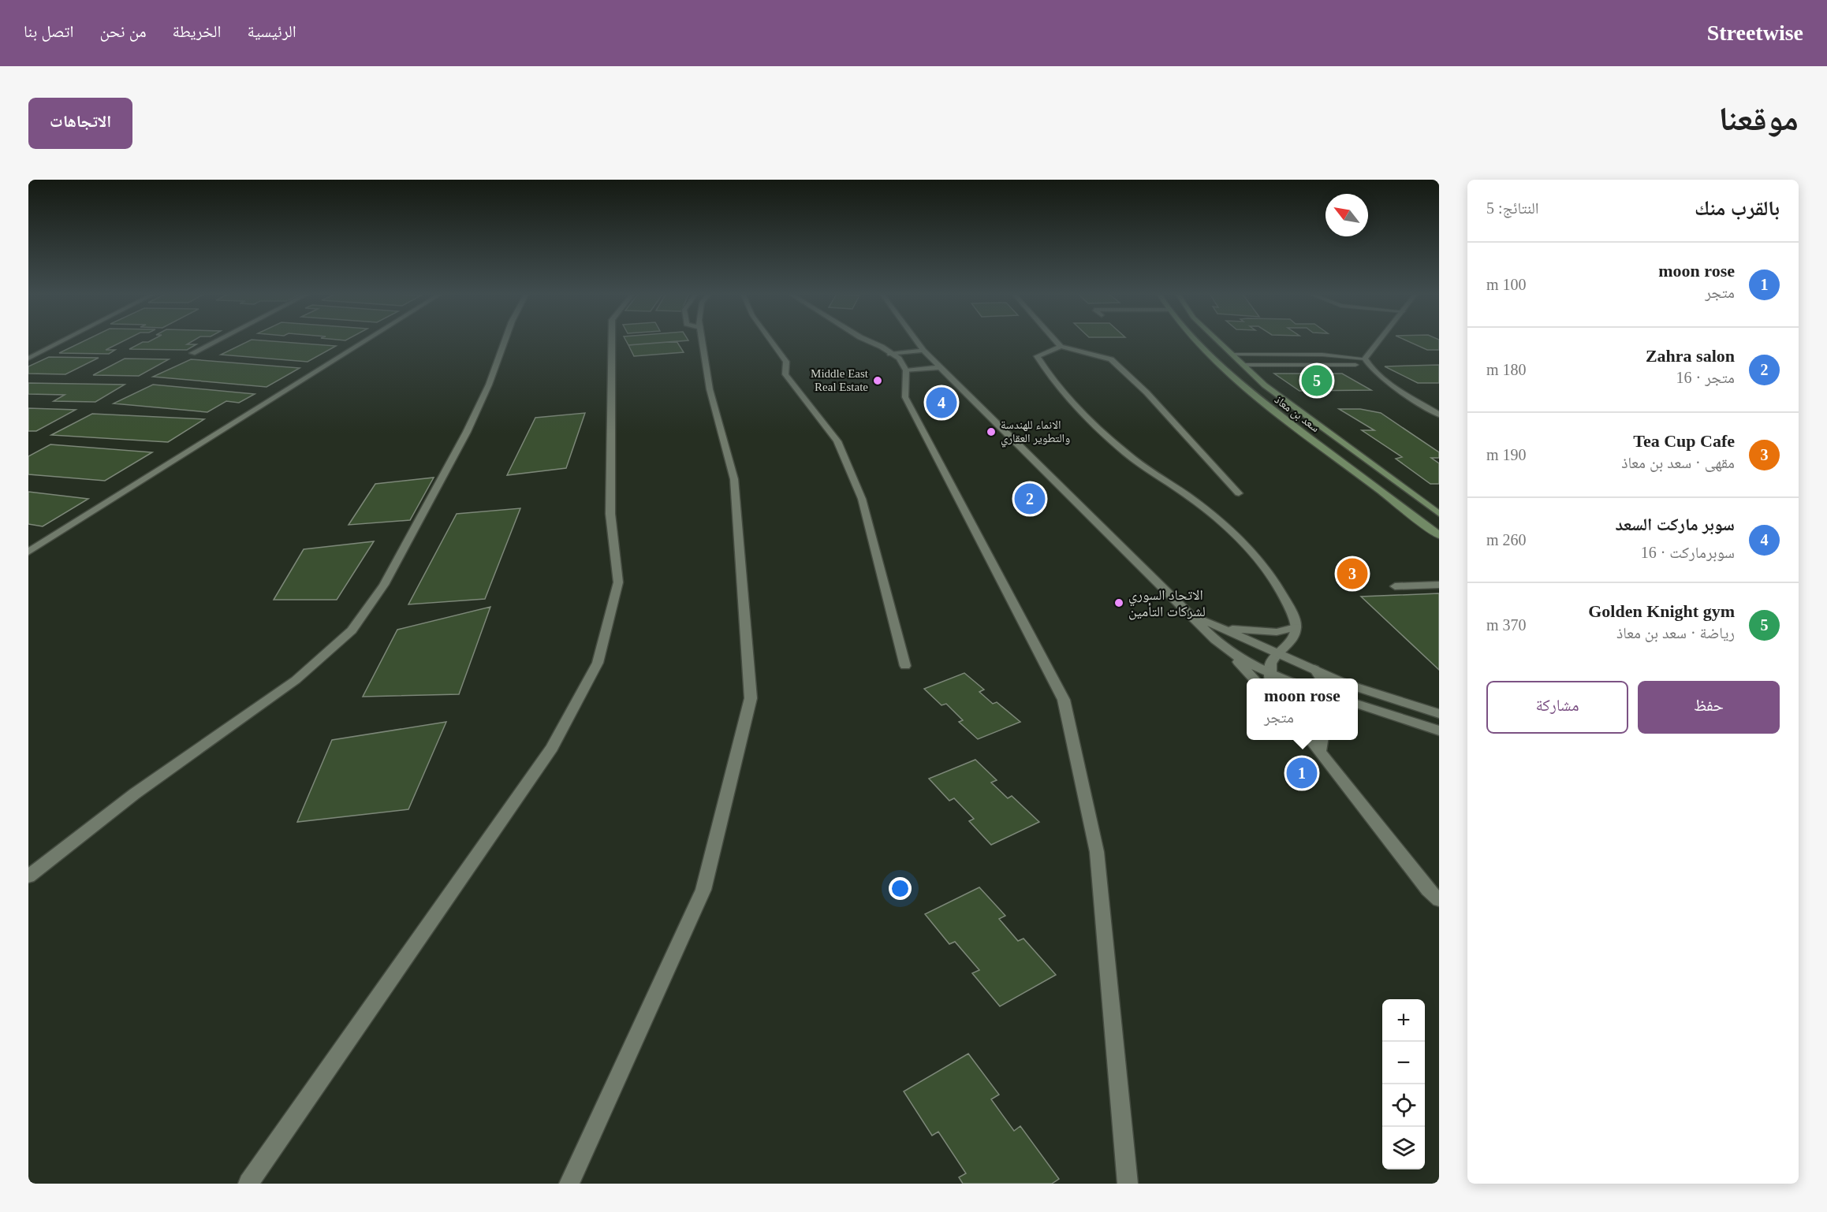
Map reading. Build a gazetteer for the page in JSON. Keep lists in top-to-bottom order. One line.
{"streets":{"main road":["سعد بن معاذ"]},"places":["Middle East Real Estate","الانماء للهندسة والتطوير العقاري","الاتحاد السوري لشركات التأمين"],"north":"top left","page":{"header":"Streetwise","nav":["الرئيسية","الخريطة","من نحن","اتصل بنا"],"title":"موقعنا","buttons":["الاتجاهات",["حفظ","مشاركة"]],"heading":["بالقرب منك","النتائج: 5"],"list":[{"mark":"1","name":"moon rose","note":"متجر","value":"100 m"},{"mark":"2","name":"Zahra salon","note":"متجر · 16","value":"180 m"},{"mark":"3","name":"Tea Cup Cafe","note":"مقهى · سعد بن معاذ","value":"190 m"},{"mark":"4","name":"سوبر ماركت السعد","note":"سوبرماركت · 16","value":"260 m"},{"mark":"5","name":"Golden Knight gym","note":"رياضة · سعد بن معاذ","value":"370 m"}],"pins":["5","4","2","3","1"],"popup":["moon rose","متجر"],"map_buttons":["+","−"]}}
